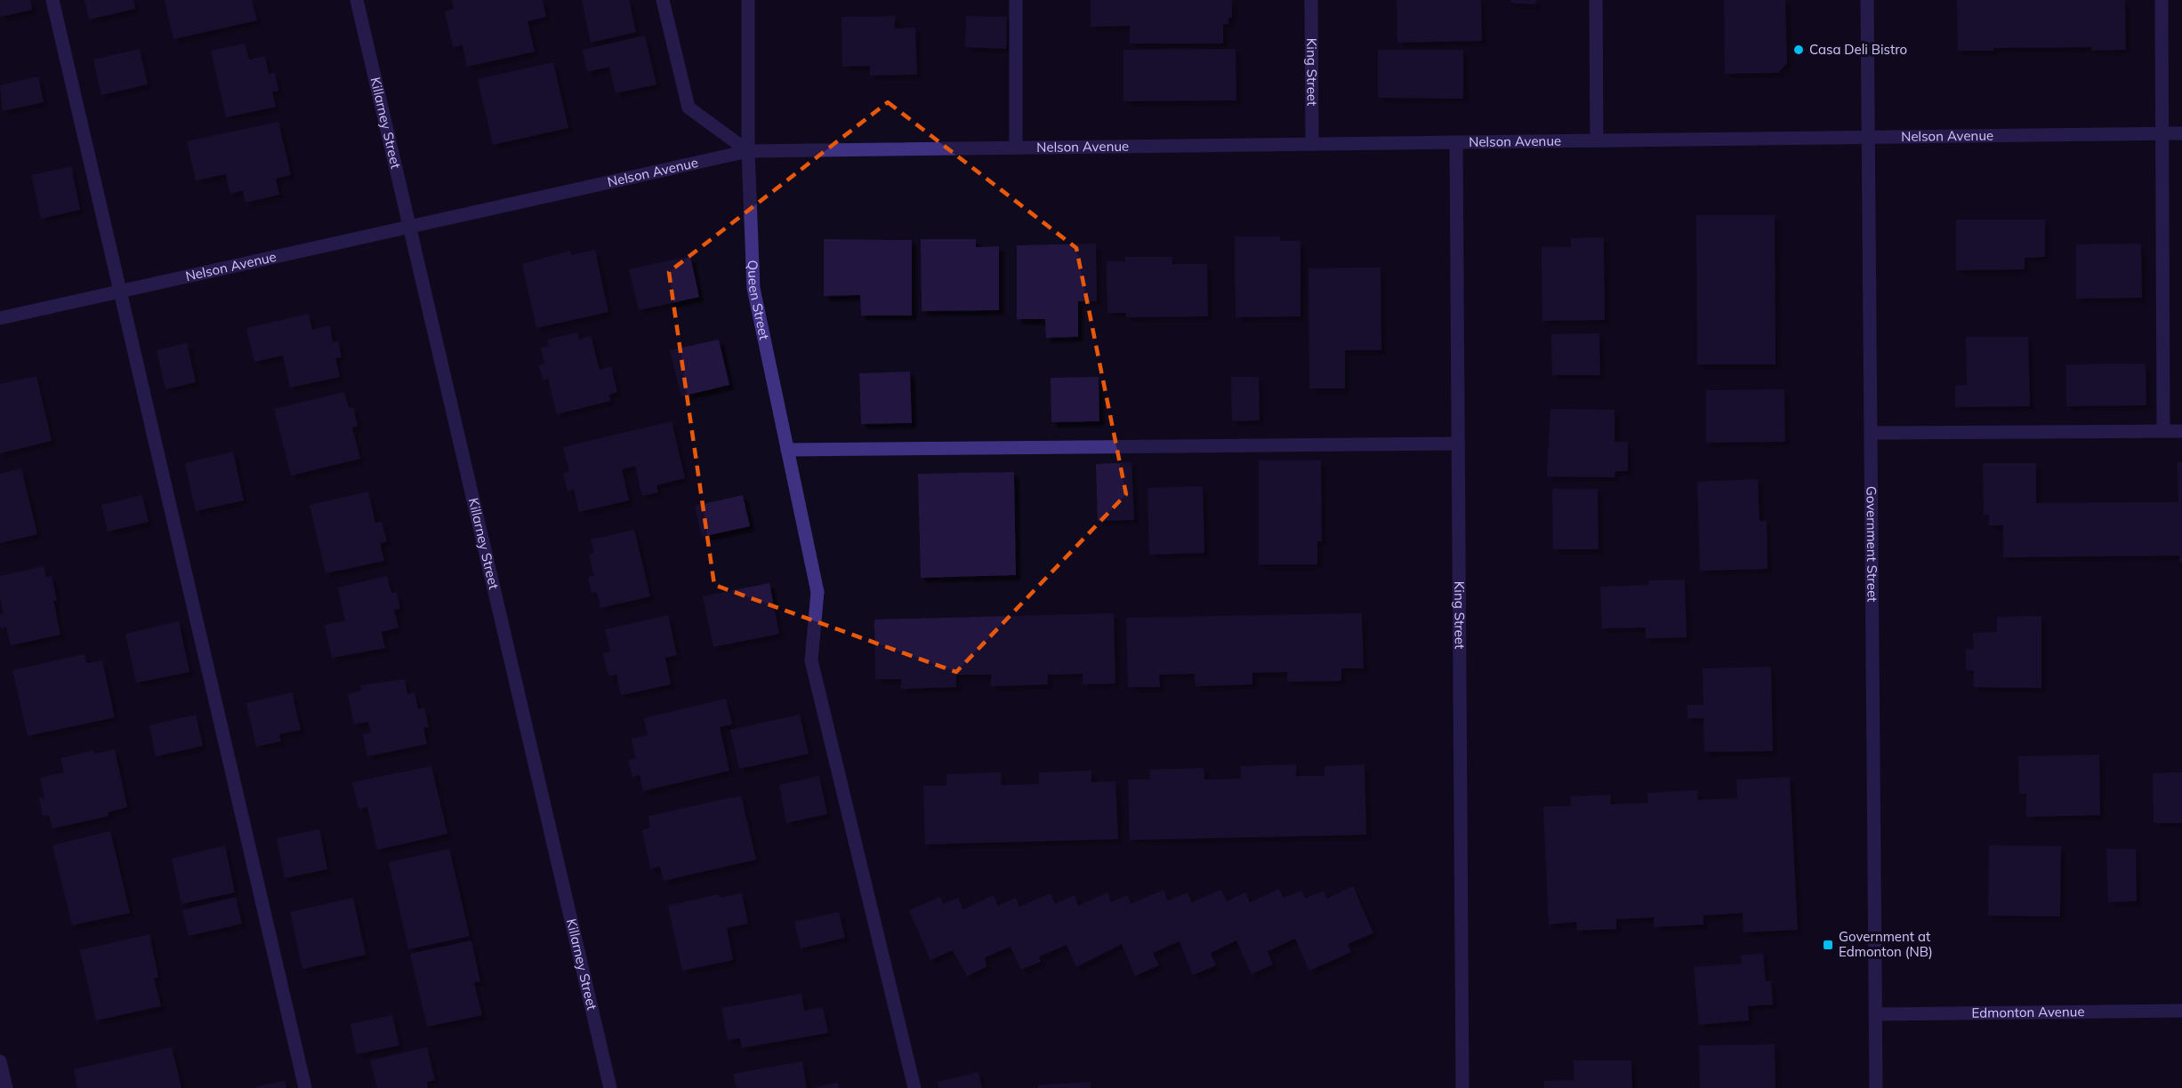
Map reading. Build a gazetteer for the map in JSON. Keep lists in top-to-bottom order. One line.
{"streets":{"street":["King Street","Killarney Street","Nelson Avenue","Queen Street","Government Street","Edmonton Avenue"]},"crossings":[["King Street","Nelson Avenue"],["Killarney Street","Nelson Avenue"],["Nelson Avenue","Queen Street"],["Nelson Avenue","Government Street"],["Government Street","Edmonton Avenue"]],"places":{"other":["Casa Deli Bistro"],"transit":["Government at Edmonton (NB)"]}}
